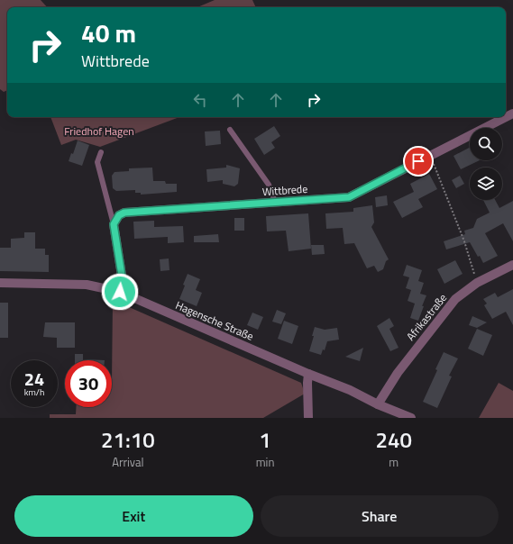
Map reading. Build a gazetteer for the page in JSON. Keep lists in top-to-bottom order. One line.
{"streets":{"street":["Wittbrede","Afrikastraße","Hagensche Straße"]},"crossings":[["Afrikastraße","Hagensche Straße"]],"parks":["Friedhof Hagen"],"page":{"turn":["40 m","Wittbrede"],"speed":"24 km/h","limit":"30","eta":["21:10","Arrival","1","min","240","m"],"buttons":["Exit","Share"]}}
